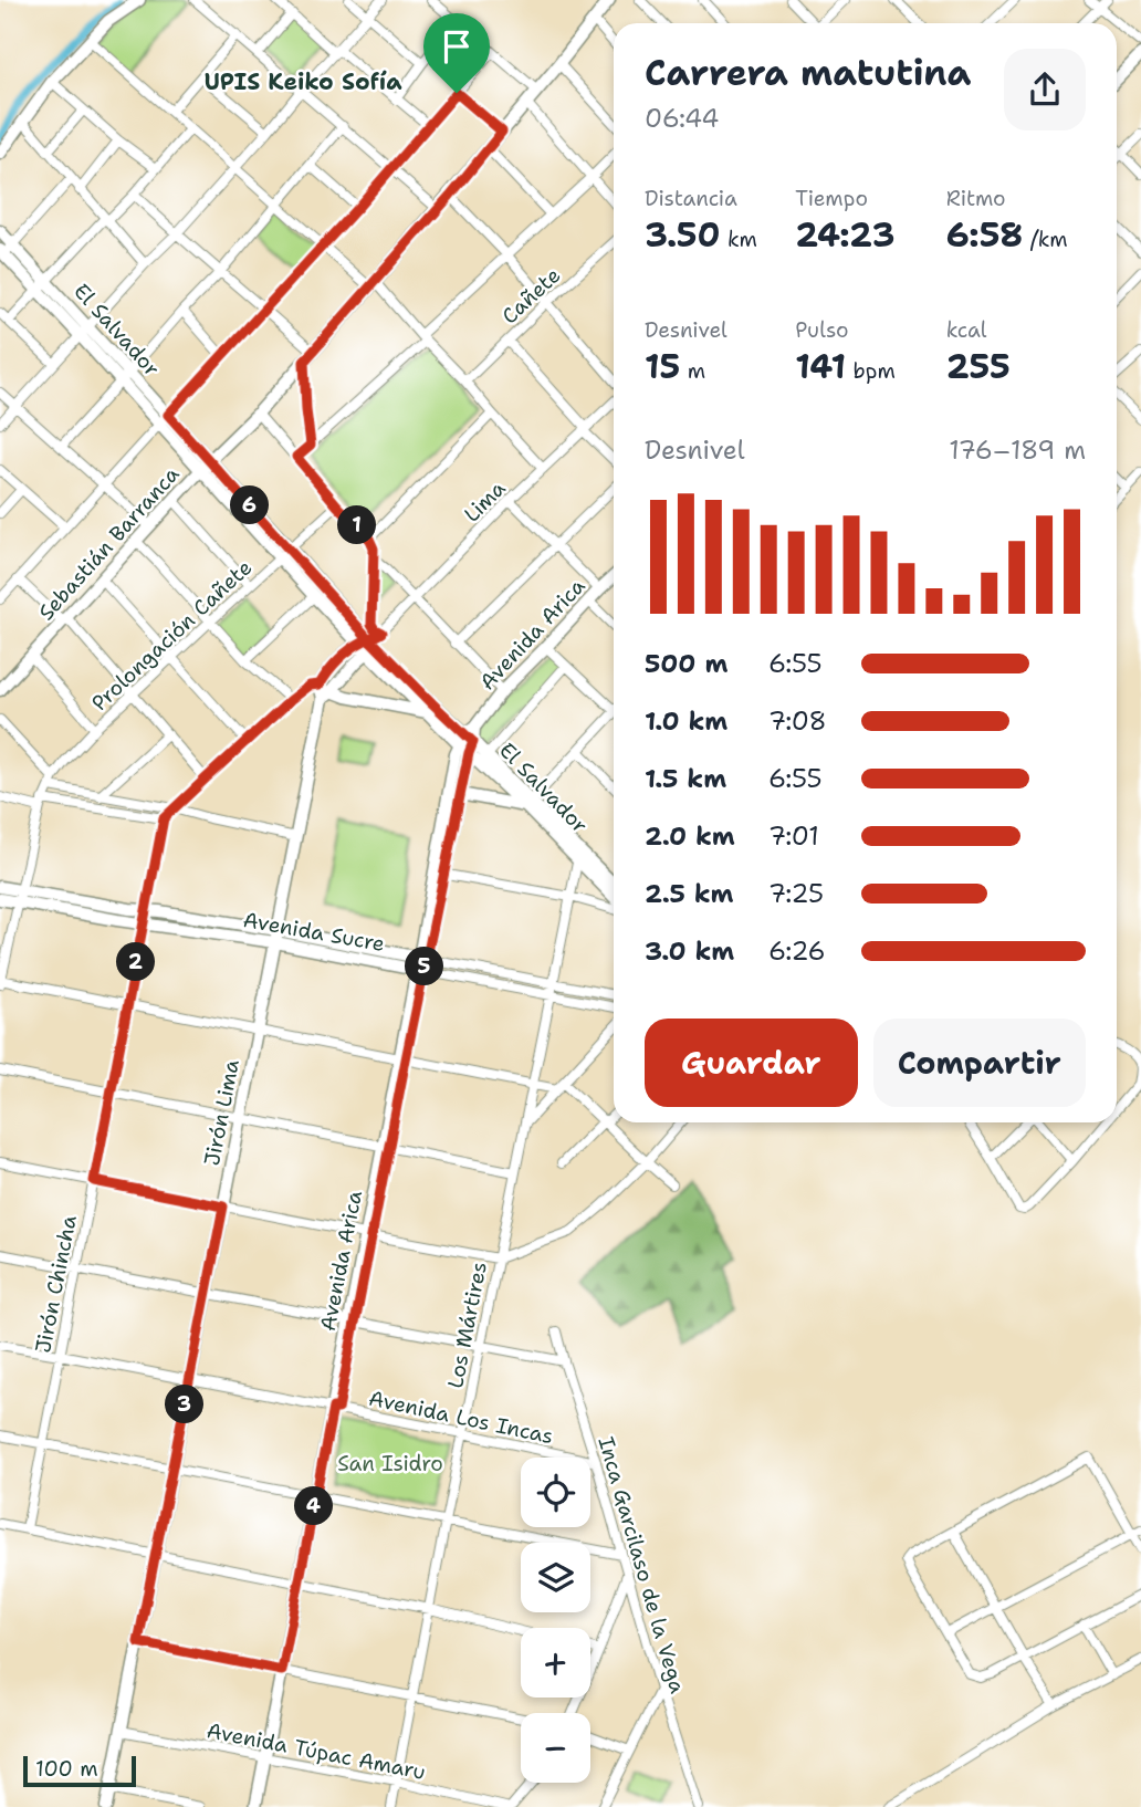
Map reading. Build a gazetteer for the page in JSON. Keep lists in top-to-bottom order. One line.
{"streets":{"street":["Cañete","El Salvador","Lima","Sebastián Barranca","Avenida Arica","Prolongación Cañete","Avenida Sucre","Jirón Lima","Jirón Chincha","Los Mártires","Avenida Los Incas","Inca Garcilaso de la Vega","Avenida Túpac Amaru"]},"crossings":[["El Salvador","Lima"],["El Salvador","Sebastián Barranca"],["El Salvador","Avenida Arica"],["El Salvador","Prolongación Cañete"],["El Salvador","Los Mártires"],["Avenida Arica","Avenida Sucre"],["Avenida Arica","Avenida Los Incas"],["Avenida Arica","Avenida Túpac Amaru"],["Prolongación Cañete","Avenida Sucre"],["Avenida Sucre","Jirón Lima"],["Avenida Sucre","Jirón Chincha"],["Avenida Sucre","Los Mártires"],["Jirón Lima","Avenida Los Incas"],["Jirón Lima","Avenida Túpac Amaru"],["Jirón Chincha","Avenida Los Incas"],["Los Mártires","Avenida Los Incas"],["Los Mártires","Avenida Túpac Amaru"],["Avenida Los Incas","Inca Garcilaso de la Vega"]],"districts":["UPIS Keiko Sofía"],"parks":["San Isidro"],"scale_bar":"100 m","page":{"heading":["Carrera matutina","06:44"],"stats":[["Distancia","3.50 km"],["Tiempo","24:23"],["Ritmo","6:58 /km"],["Desnivel","15 m"],["Pulso","141 bpm"],["kcal","255"]],"chart":["Desnivel","176–189 m"],"pins":["6","1","2","5","3","4"],"list":[{"name":"500 m","note":"6:55"},{"name":"1.0 km","note":"7:08"},{"name":"1.5 km","note":"6:55"},{"name":"2.0 km","note":"7:01"},{"name":"2.5 km","note":"7:25"},{"name":"3.0 km","note":"6:26"}],"buttons":["Guardar","Compartir"],"map_buttons":["+","−"],"scale":"100 m"}}
